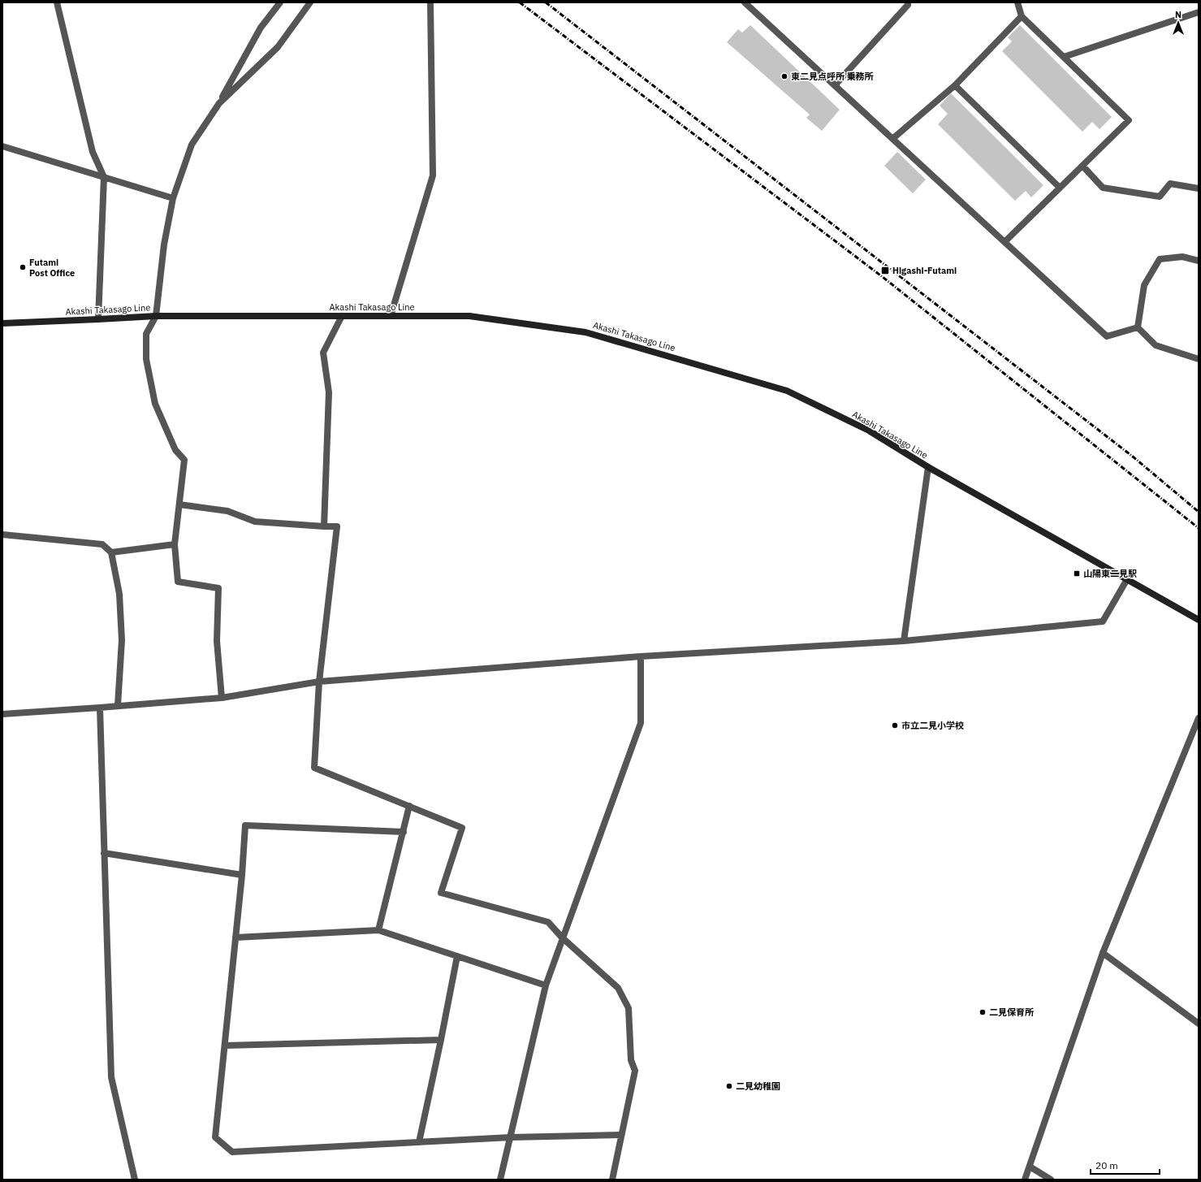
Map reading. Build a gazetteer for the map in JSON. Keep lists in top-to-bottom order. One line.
{"streets":{"main road":["Akashi Takasago Line"]},"places":{"other":["東二見点呼所 乗務所","Futami Post Office","市立二見小学校","二見保育所","二見幼稚園"],"transit":["Higashi-Futami","山陽東二見駅"]},"scale_bar":"20 m","north":"top"}
